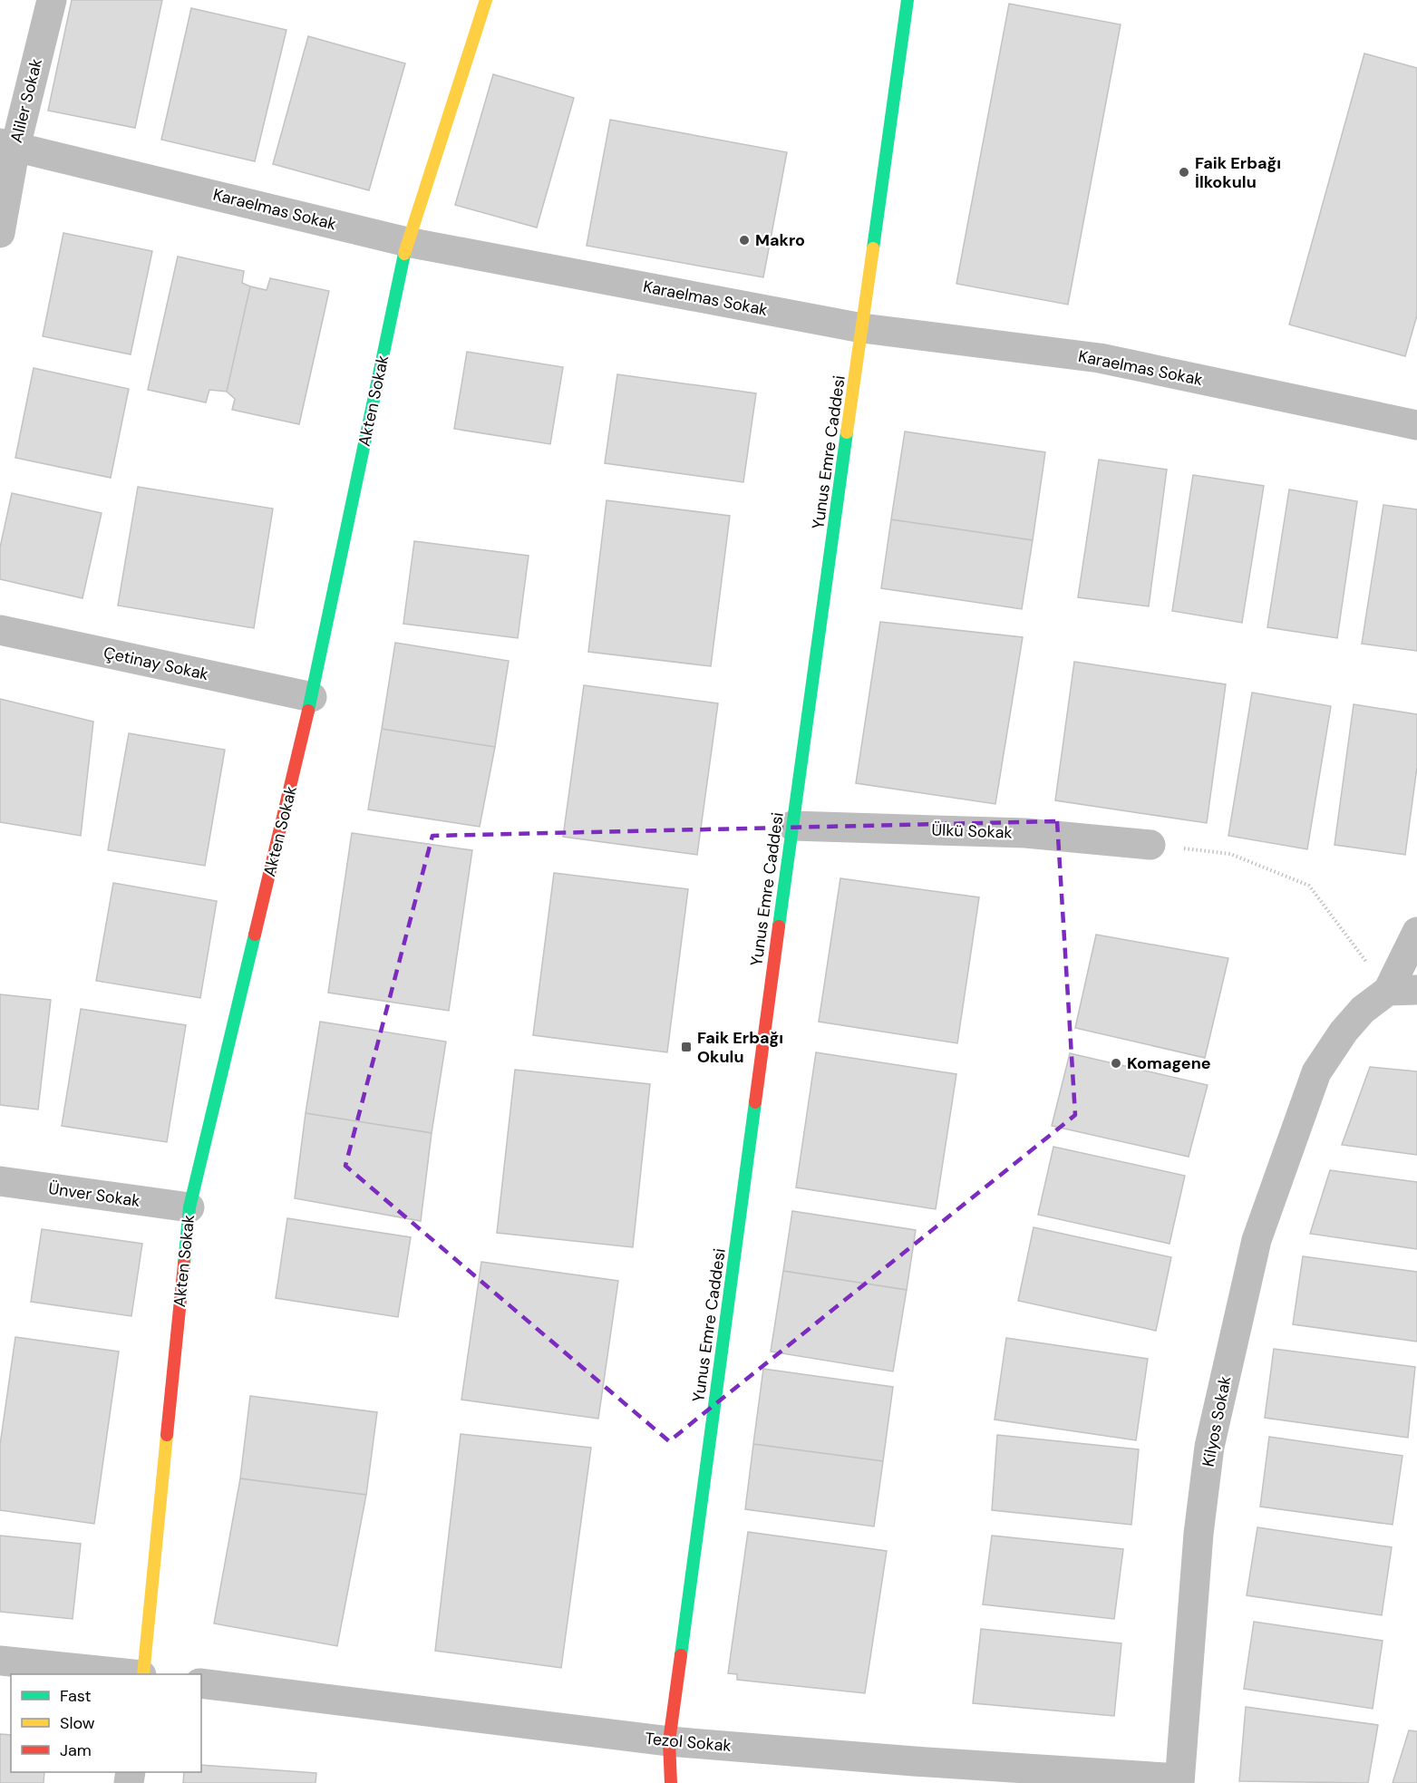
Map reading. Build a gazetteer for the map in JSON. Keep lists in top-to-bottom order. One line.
{"streets":{"main road":["Akten Sokak","Yunus Emre Caddesi"],"street":["Aliler Sokak","Karaelmas Sokak","Çetinay Sokak","Ülkü Sokak","Ünver Sokak","Kilyos Sokak","Tezol Sokak"]},"crossings":[["Aliler Sokak","Karaelmas Sokak"],["Karaelmas Sokak","Akten Sokak"],["Karaelmas Sokak","Yunus Emre Caddesi"],["Akten Sokak","Çetinay Sokak"],["Akten Sokak","Ünver Sokak"],["Yunus Emre Caddesi","Ülkü Sokak"],["Yunus Emre Caddesi","Tezol Sokak"],["Kilyos Sokak","Tezol Sokak"]],"places":{"other":["Faik Erbağı İlkokulu","Makro","Komagene"],"transit":["Faik Erbağı Okulu"]},"legend":["Fast","Slow","Jam"]}
